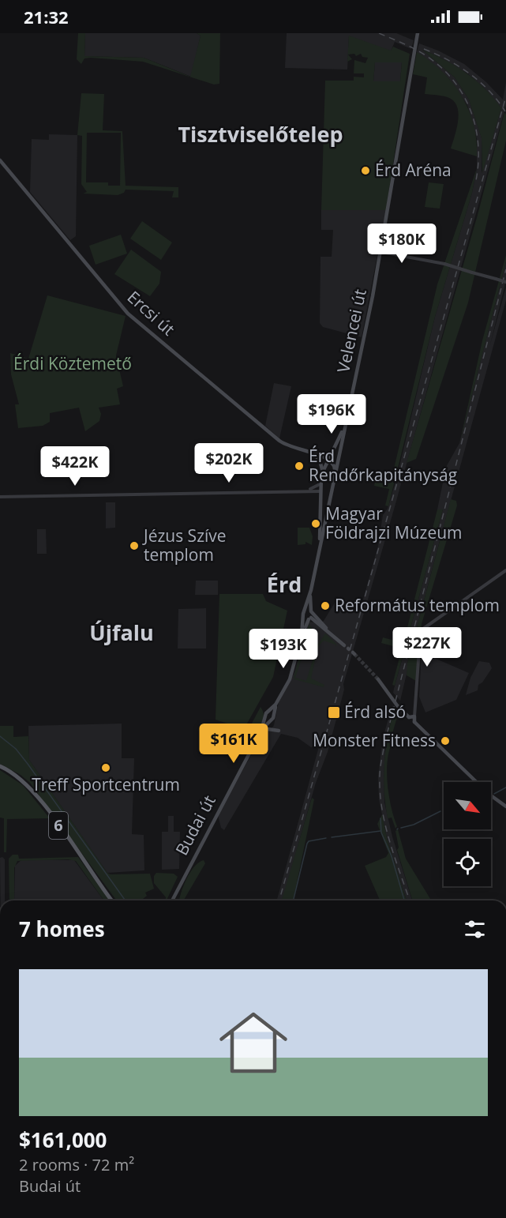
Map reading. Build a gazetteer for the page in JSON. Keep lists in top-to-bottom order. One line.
{"streets":{"main road":["Ercsi út","Velencei út","6","Budai út"]},"districts":["Tisztviselőtelep","Érd","Újfalu"],"parks":["Érdi Köztemető"],"places":{"other":["Érd Aréna","Érd Rendőrkapitányság","Magyar Földrajzi Múzeum","Jézus Szíve templom","Református templom","Monster Fitness","Treff Sportcentrum"],"transit":["Érd alsó"]},"north":"bottom right","page":{"status":"21:32","price":["$180K","$196K","$202K","$422K","$227K","$193K","$161K"],"heading":"7 homes","list":[{"name":"$161,000","note":"2 rooms · 72 m² · Budai út"}]}}
